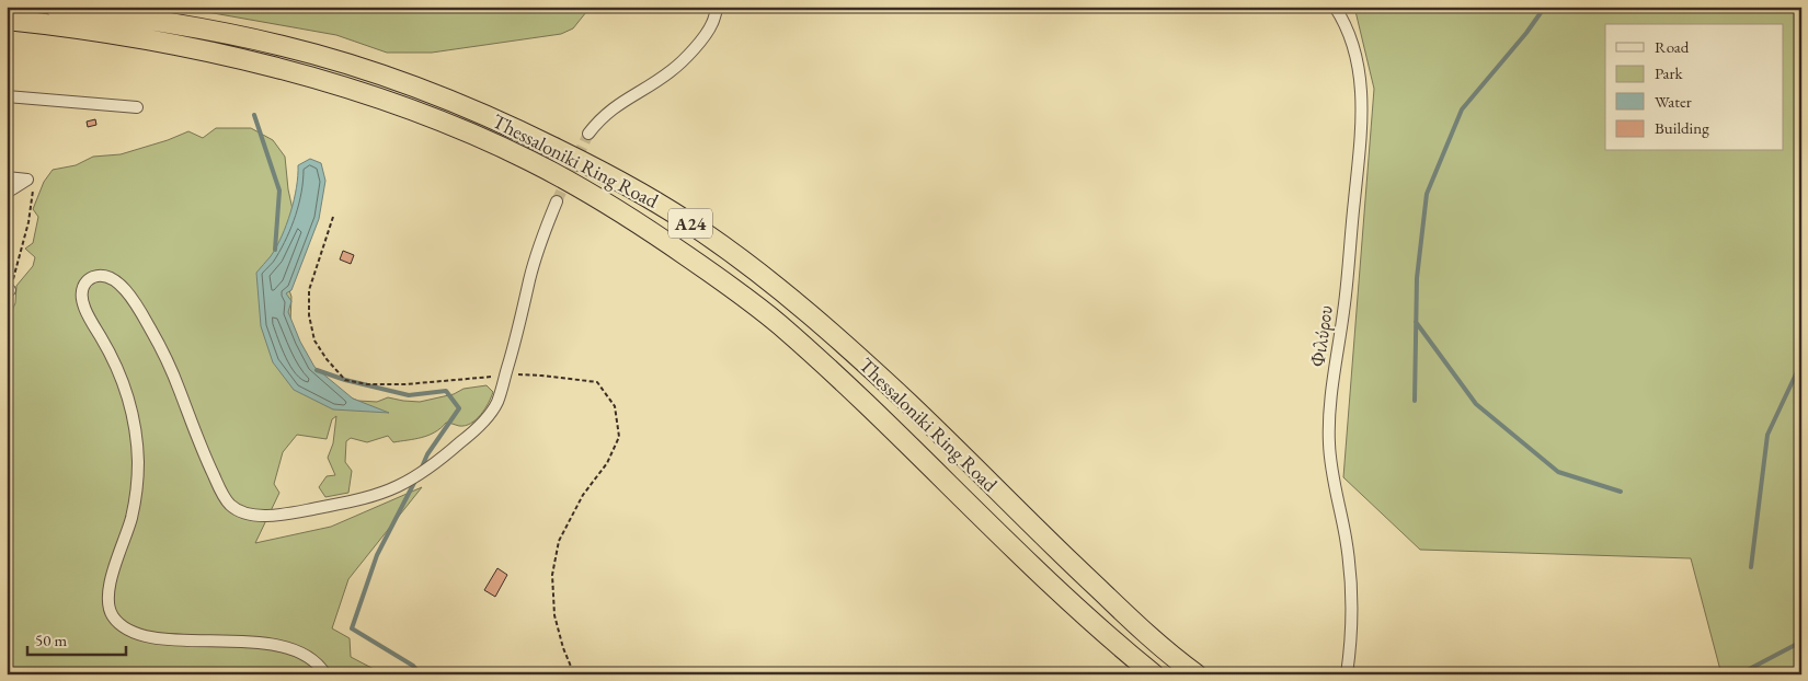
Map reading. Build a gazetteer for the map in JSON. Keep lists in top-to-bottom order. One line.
{"streets":{"highway":["Thessaloniki Ring Road","Α24"],"street":["Φιλύρου"]},"legend":["Road","Park","Water","Building"],"scale_bar":"50 m"}
